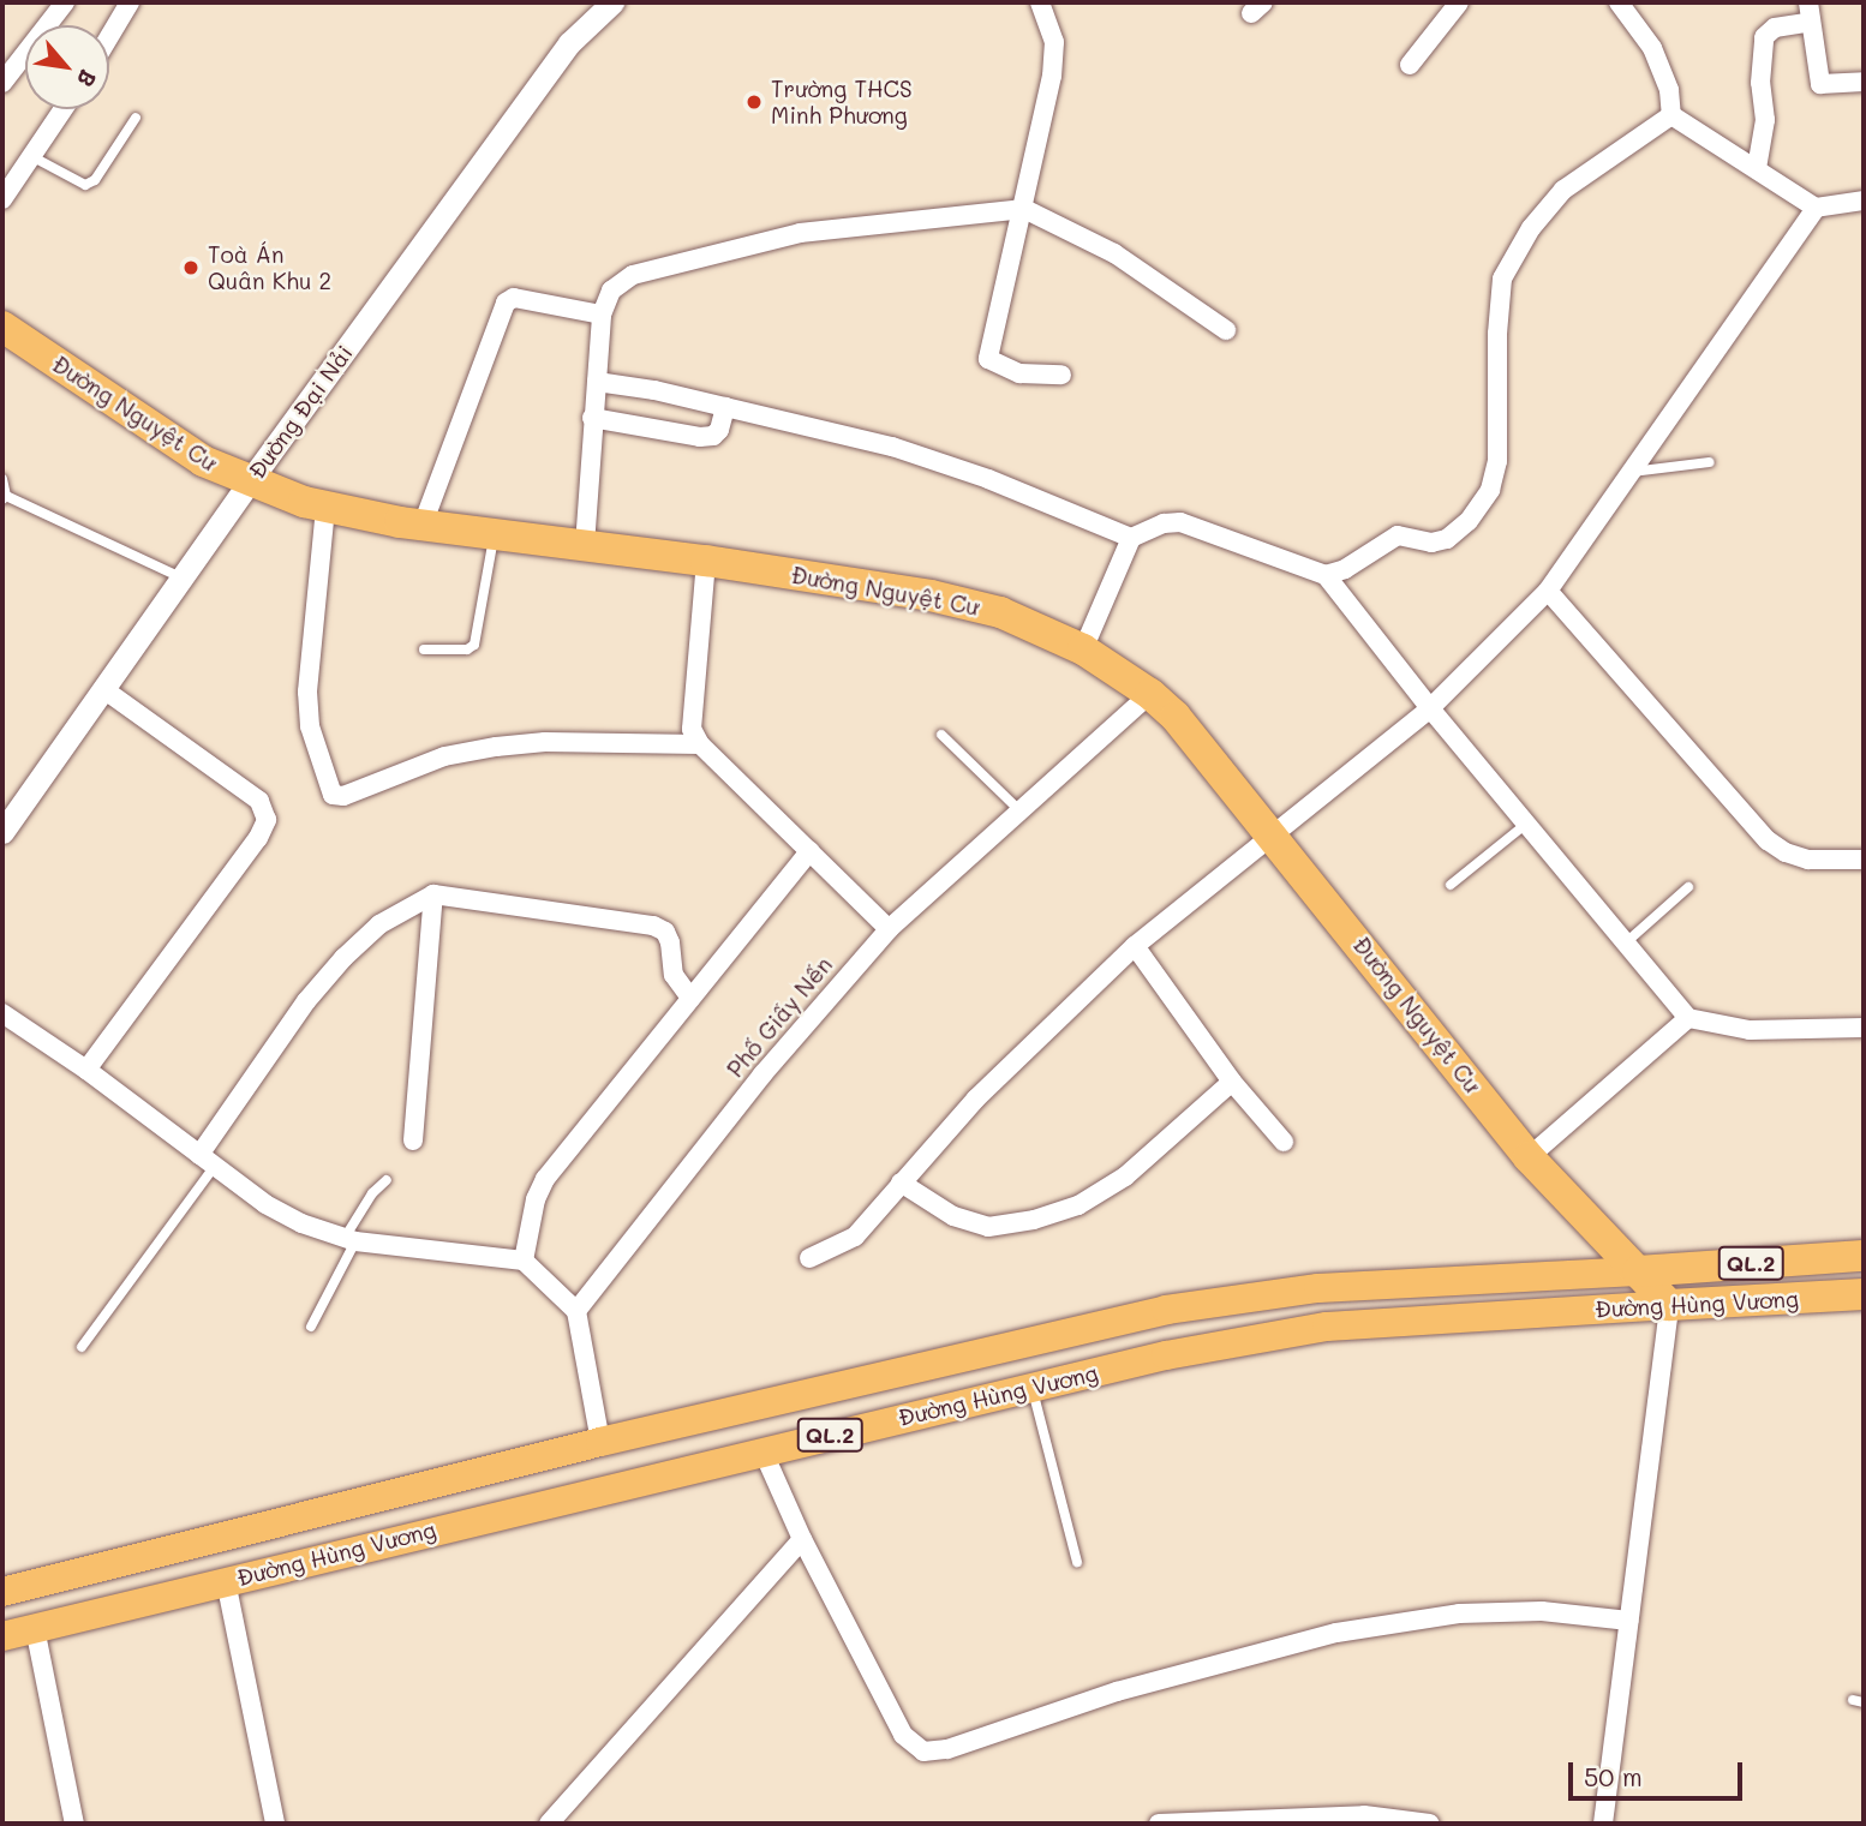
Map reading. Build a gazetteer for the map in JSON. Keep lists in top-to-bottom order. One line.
{"streets":{"highway":["Đường Nguyệt Cư","QL.2","Đường Hùng Vương"],"street":["Đường Đại Nải","Phố Giấy Nến"]},"crossings":[["Đường Đại Nải","Đường Nguyệt Cư"],["Đường Nguyệt Cư","Phố Giấy Nến"],["Đường Nguyệt Cư","Đường Hùng Vương"]],"places":["Trường THCS Minh Phương","Toà Án Quân Khu 2"],"scale_bar":"50 m","north":"bottom right"}
